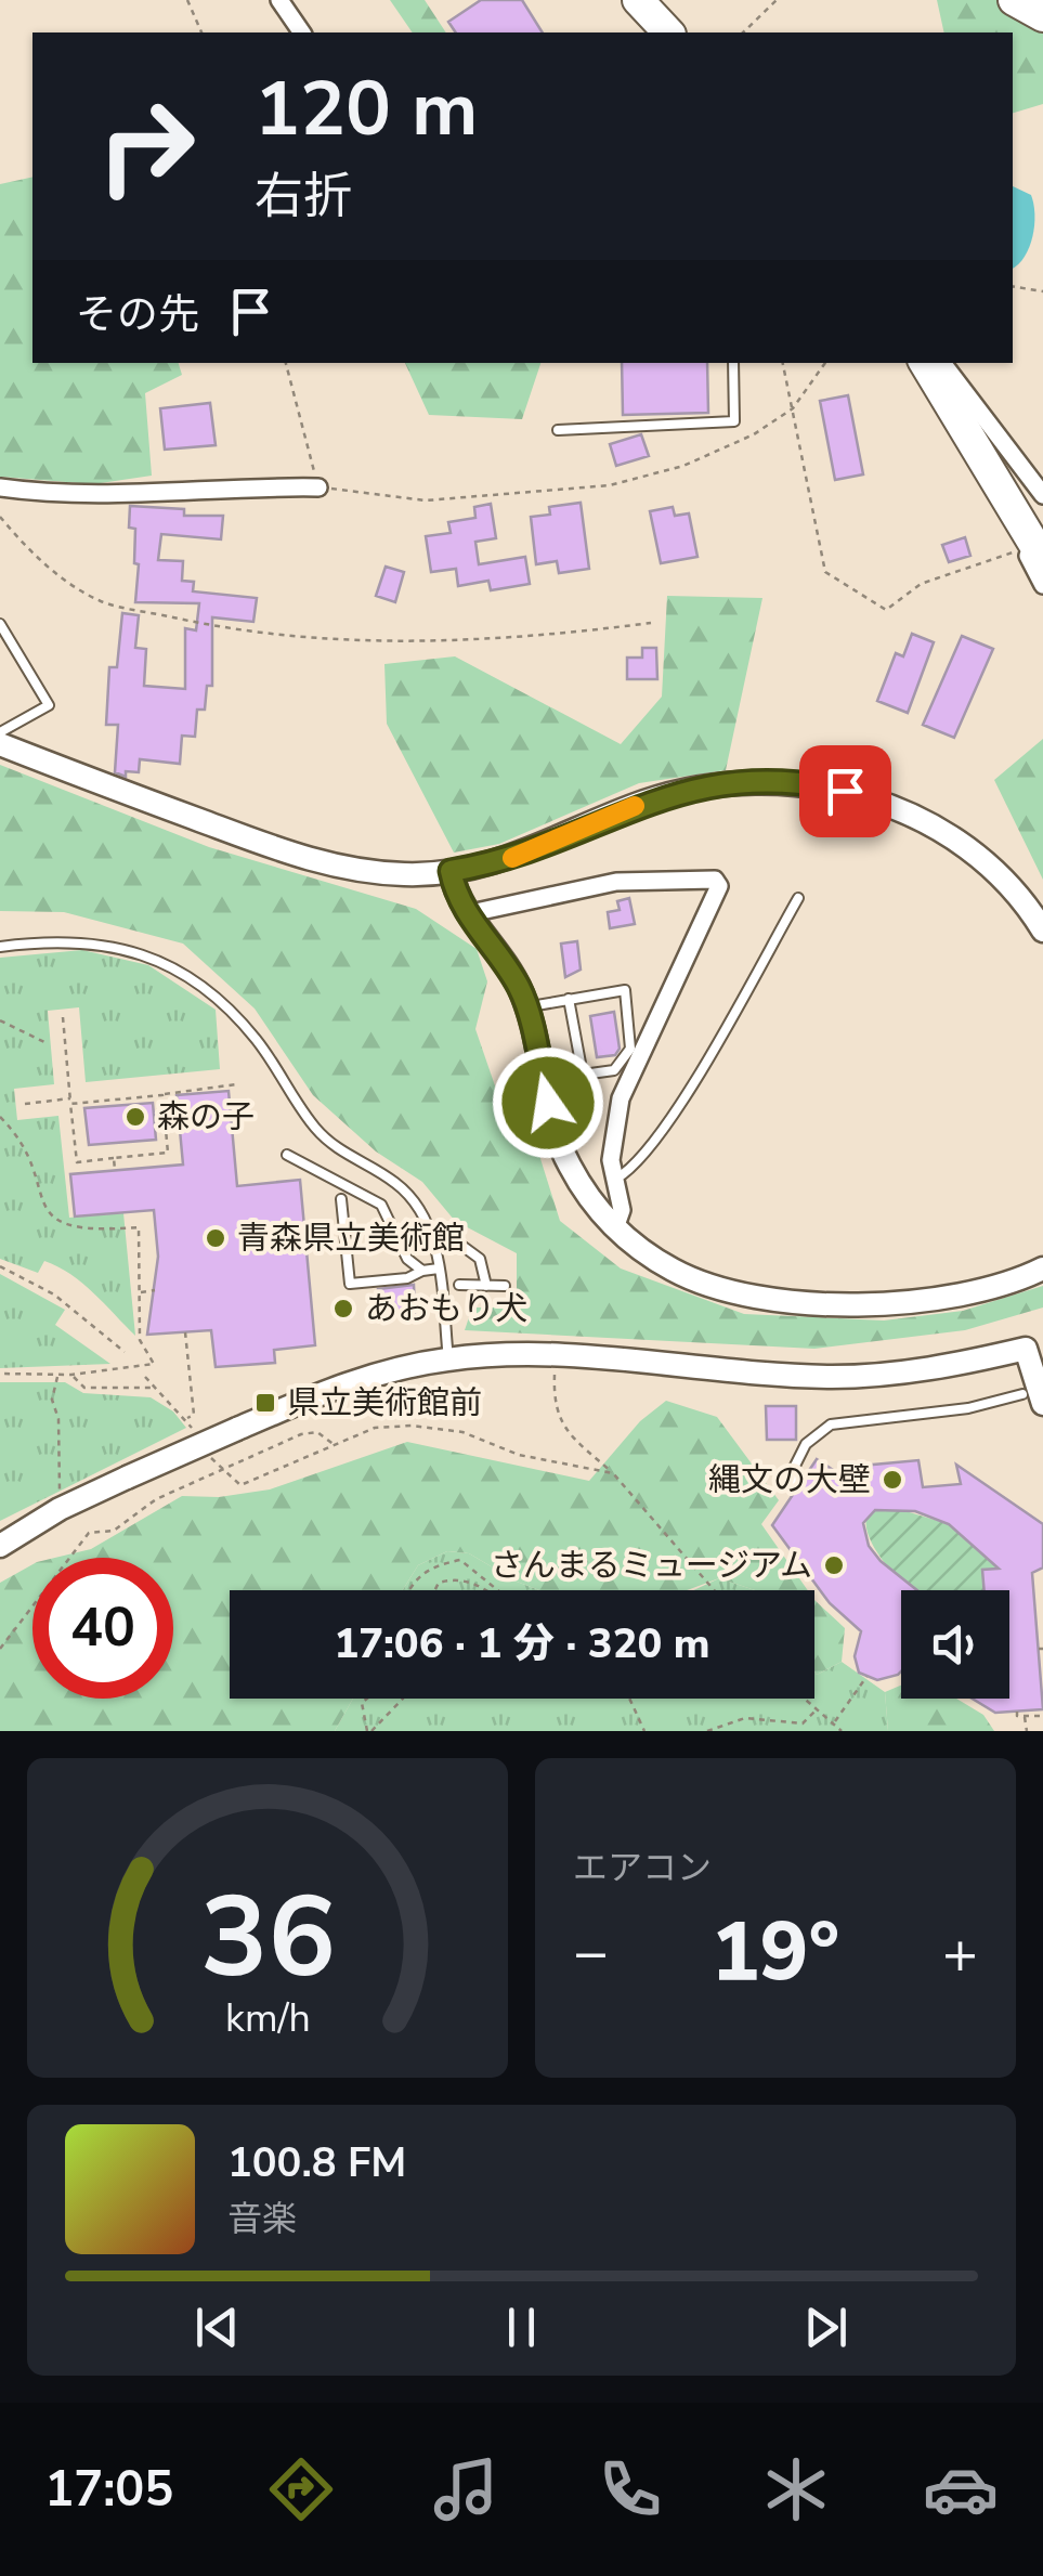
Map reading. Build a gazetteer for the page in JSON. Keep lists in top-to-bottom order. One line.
{"places":{"other":["森の子","青森県立美術館","あおもり犬","縄文の大壁","さんまるミュージアム"],"transit":["県立美術館前"]},"page":{"turn":["120 m","右折"],"then":"その先","limit":"40","trip":"17:06 · 1 分 · 320 m","tile":"エアコン","heat":["−","19°","+"],"song":["100.8 FM","音楽"],"tabs":"17:05","gauge":["36","km/h"]}}
